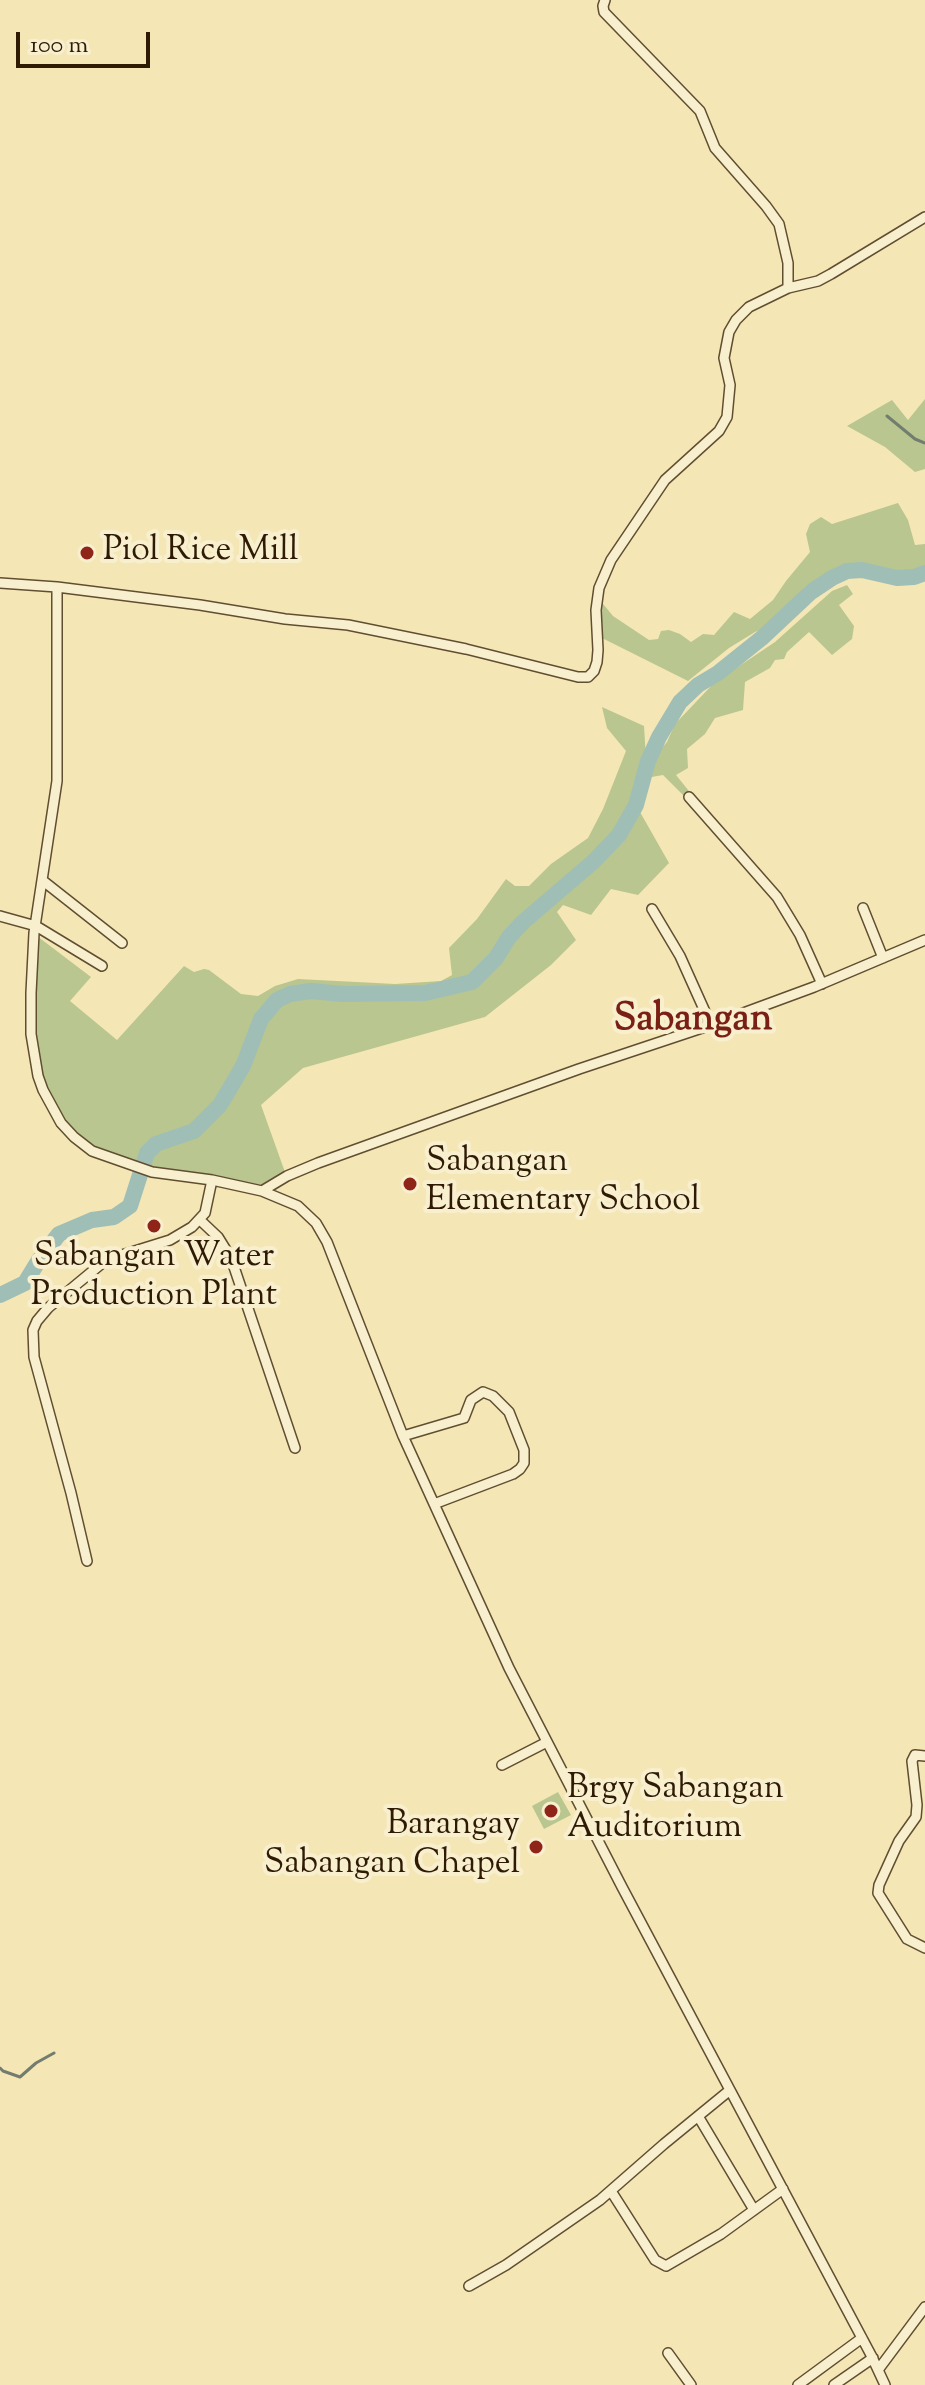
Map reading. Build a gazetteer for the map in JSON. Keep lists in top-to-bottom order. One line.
{"districts":["Sabangan"],"places":["Piol Rice Mill","Sabangan Elementary School","Sabangan Water Production Plant","Brgy Sabangan Auditorium","Barangay Sabangan Chapel"],"scale_bar":"100 m"}
